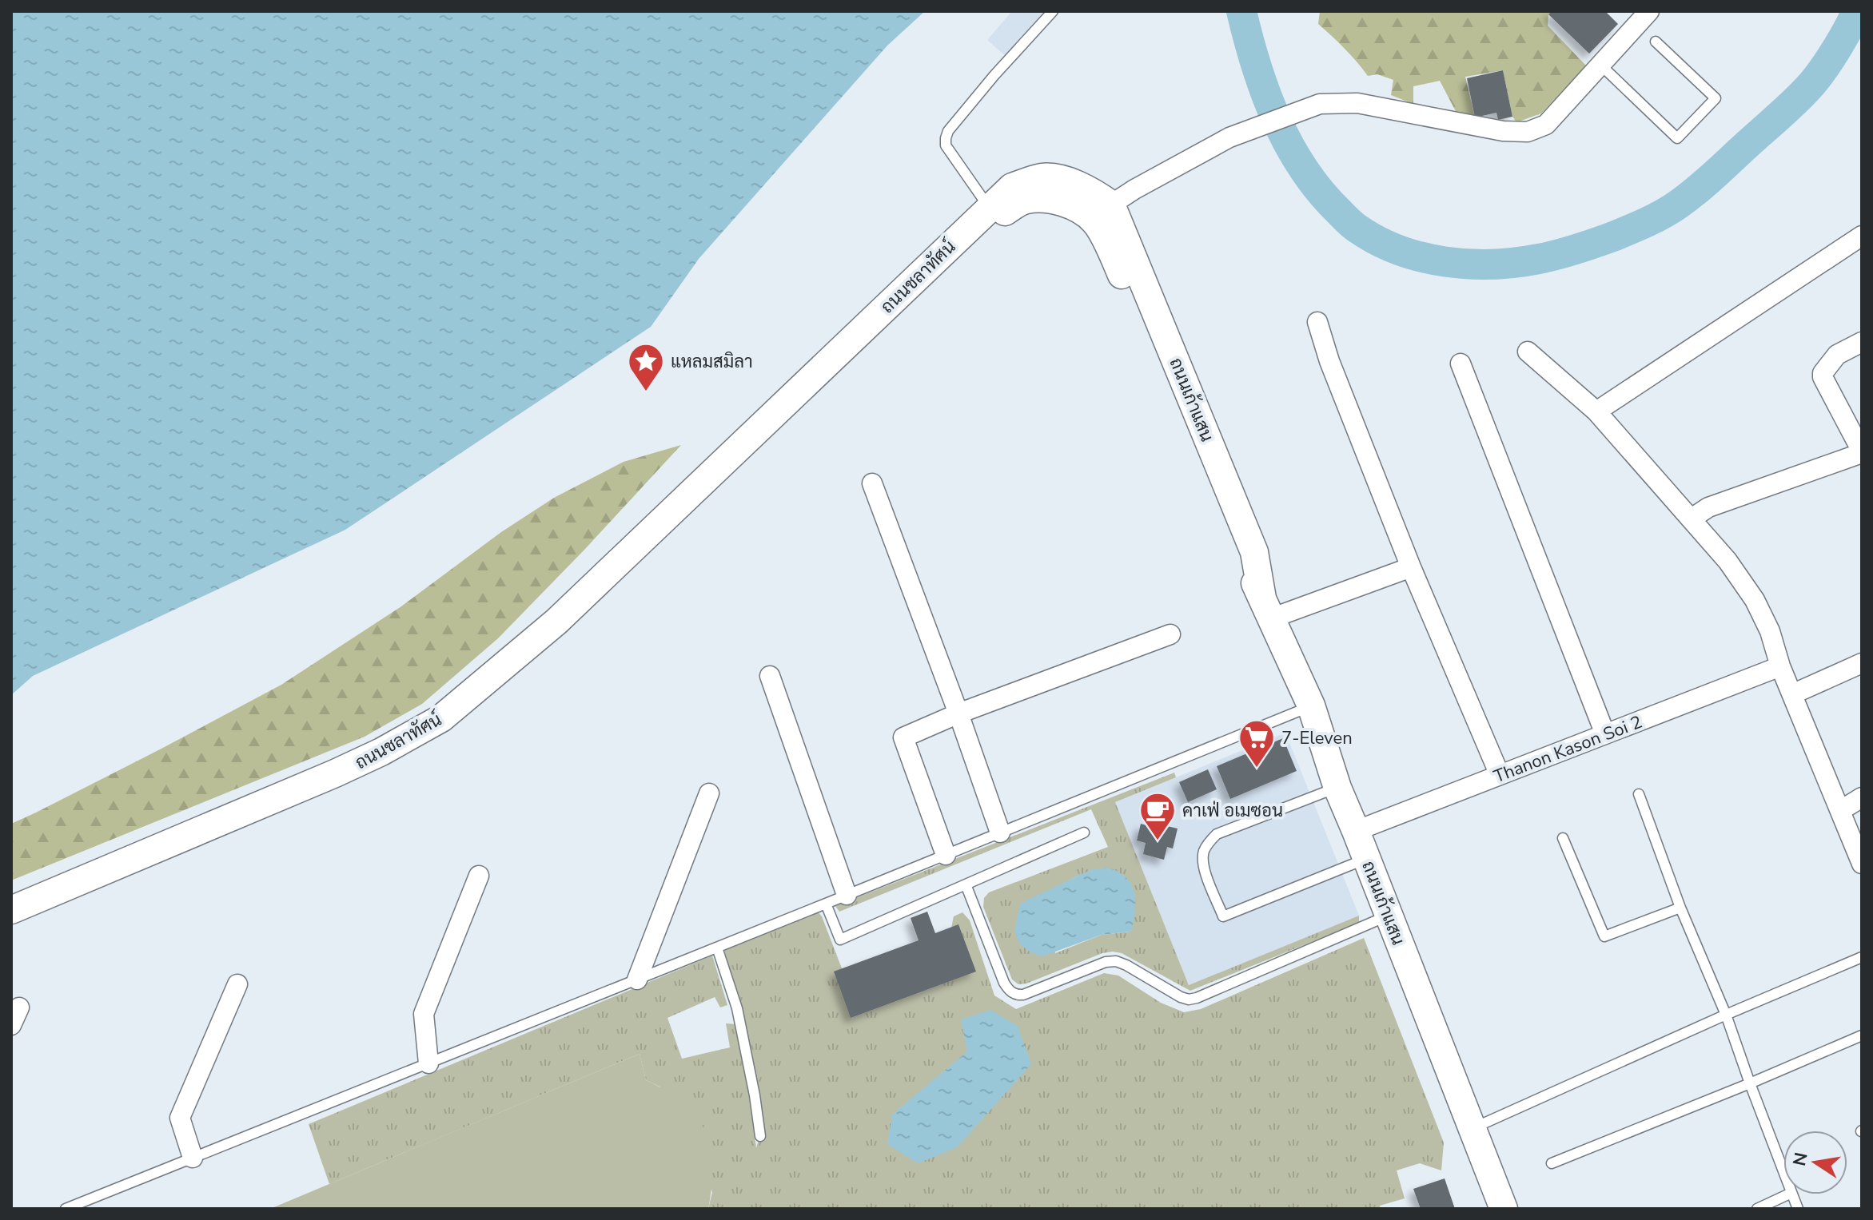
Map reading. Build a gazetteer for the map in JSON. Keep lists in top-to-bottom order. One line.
{"streets":{"main road":["ถนนชลาทัศน์","ถนนเก้าแสน"],"street":["Thanon Kason Soi 2"]},"crossings":[["ถนนชลาทัศน์","ถนนเก้าแสน"],["ถนนเก้าแสน","Thanon Kason Soi 2"]],"places":{"place":["แหลมสมิลา"],"supermarket":["7-Eleven"],"cafe":["คาเฟ่ อเมซอน"]},"north":"left"}
